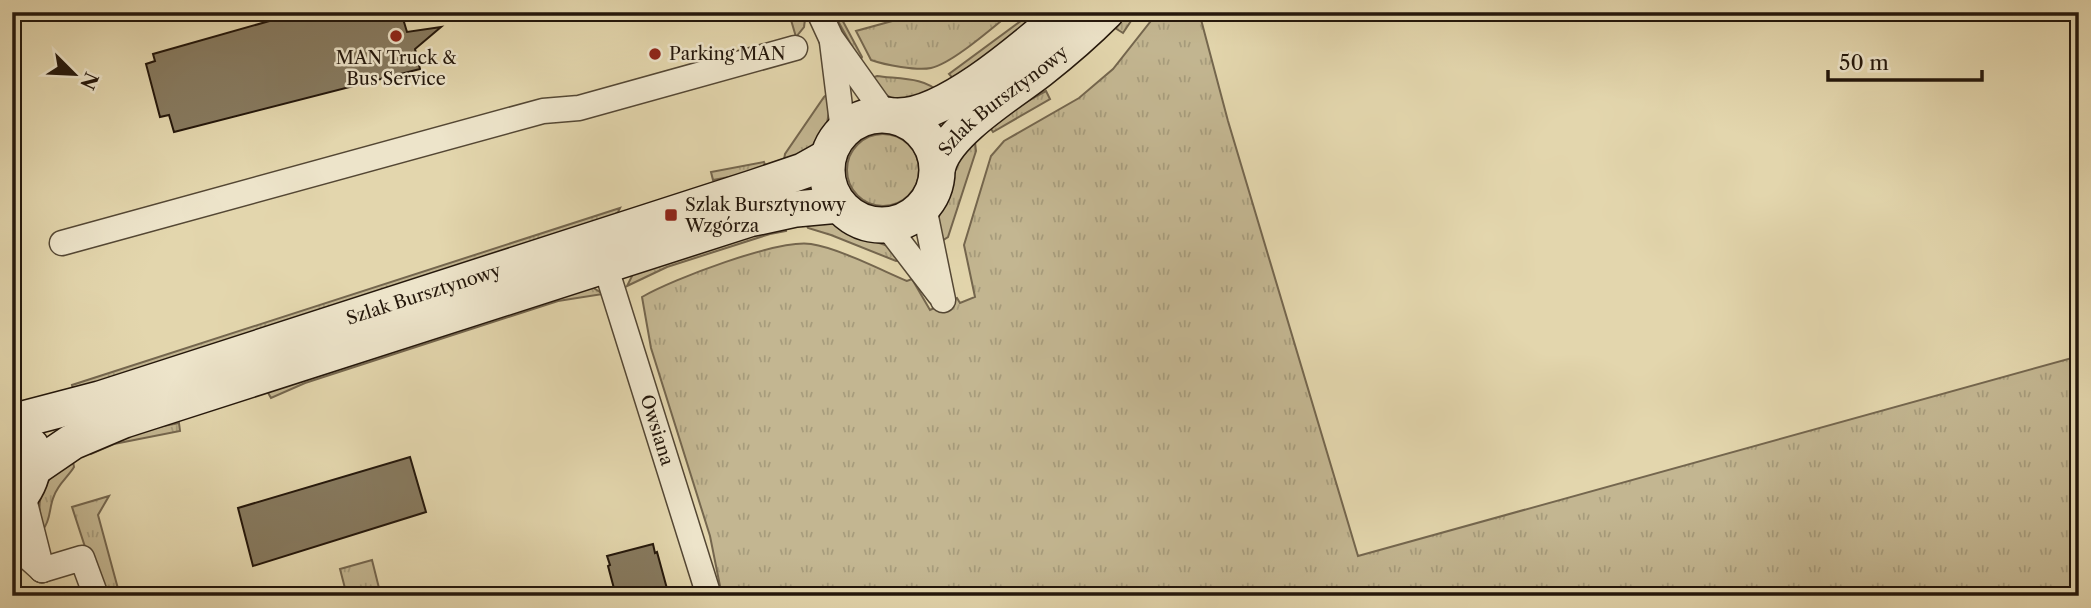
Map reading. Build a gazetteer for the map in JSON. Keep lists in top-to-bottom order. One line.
{"streets":{"main road":["Szlak Bursztynowy"],"street":["Owsiana"]},"crossings":[["Szlak Bursztynowy","Owsiana"]],"places":{"other":["MAN Truck & Bus Service","Parking MAN"],"transit":["Szlak Bursztynowy Wzgórza"]},"scale_bar":"50 m","north":"bottom right"}
